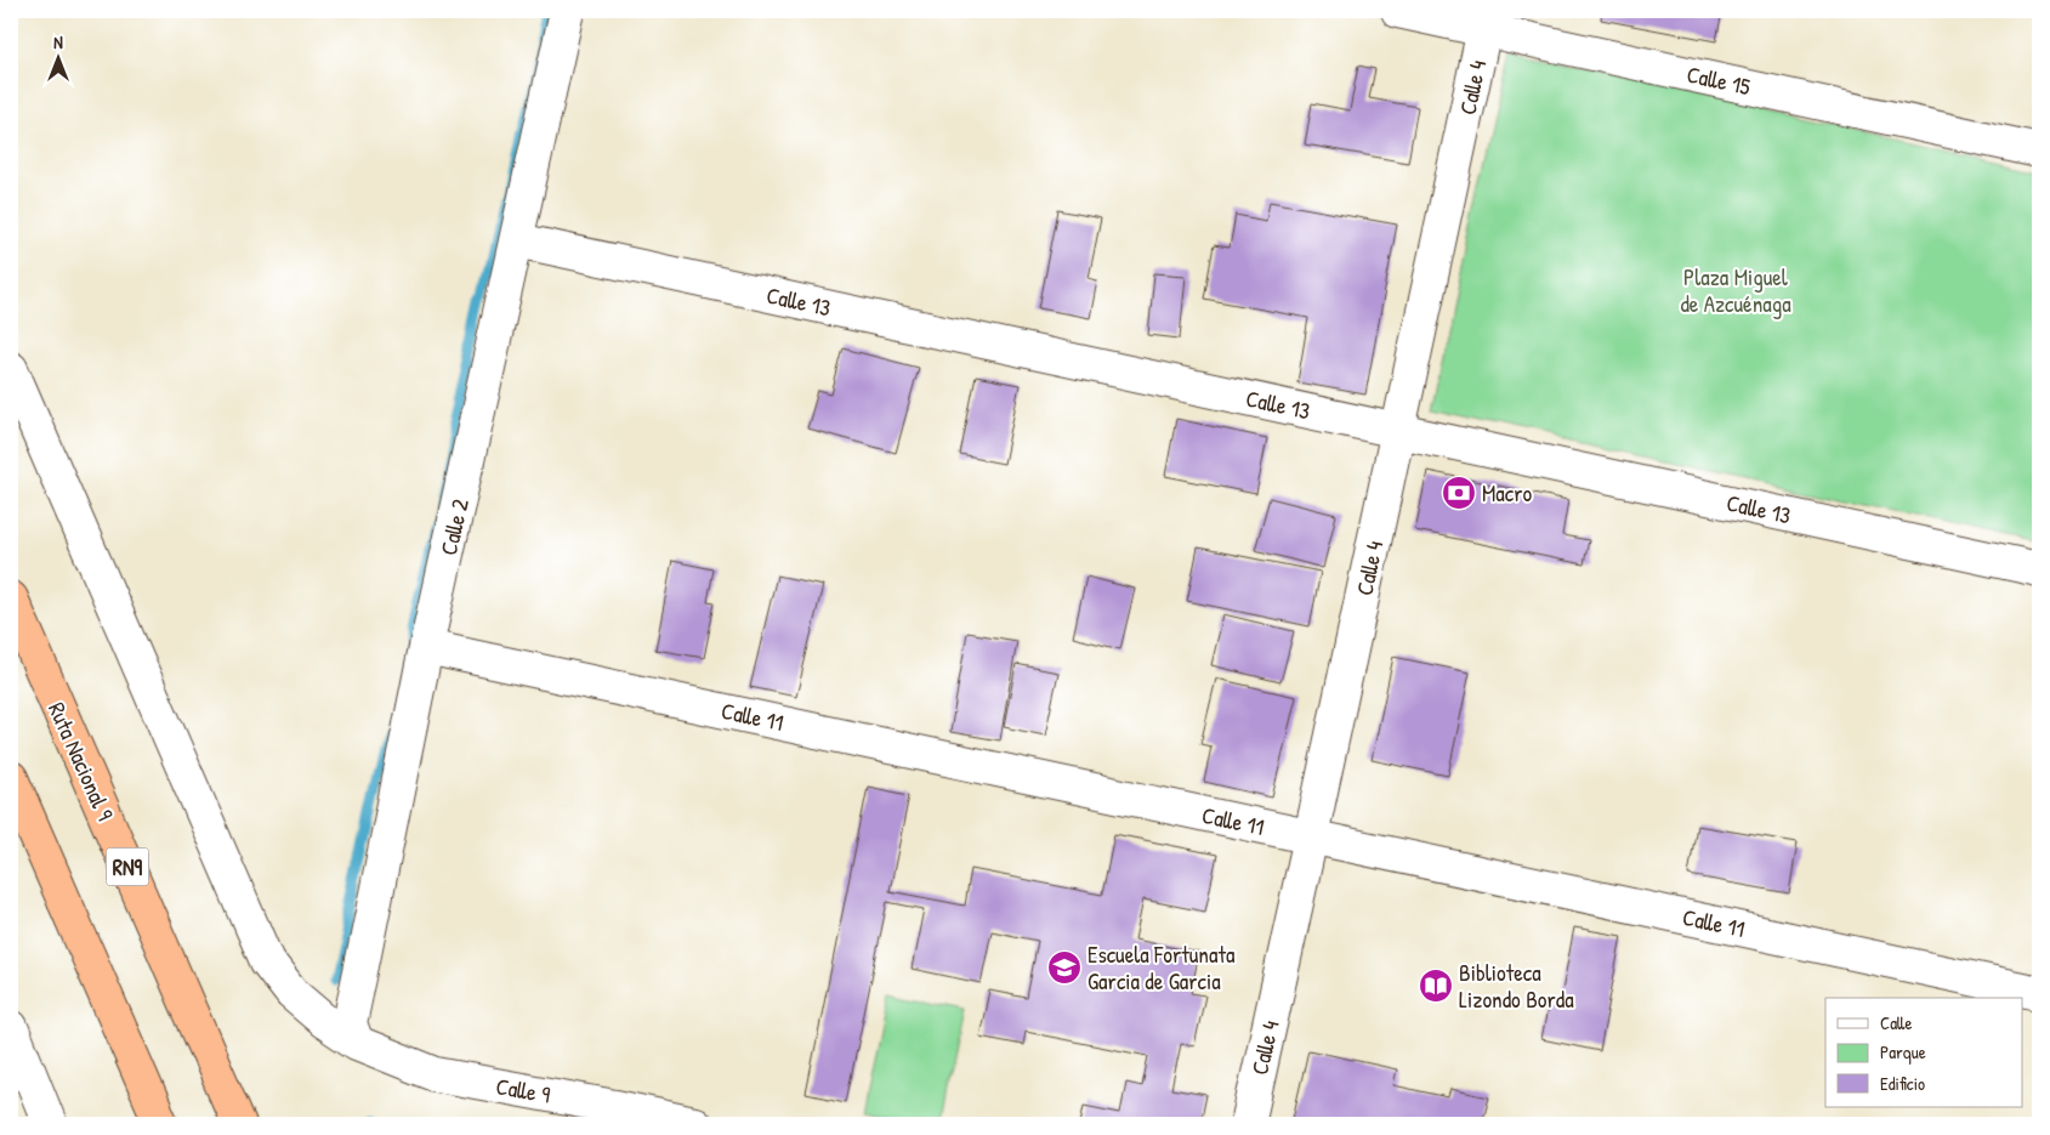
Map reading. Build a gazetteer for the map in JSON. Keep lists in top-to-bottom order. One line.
{"streets":{"highway":["Ruta Nacional 9","RN9"],"street":["Calle 15","Calle 4","Calle 13","Calle 2","Calle 11","Calle 9"]},"crossings":[["Calle 15","Calle 4"],["Calle 4","Calle 13"],["Calle 4","Calle 11"],["Calle 13","Calle 2"],["Calle 2","Calle 11"],["Calle 2","Calle 9"]],"parks":["Plaza Miguel de Azcuénaga"],"places":{"bank":["Macro"],"school or university":["Escuela Fortunata Garcia de Garcia"],"library":["Biblioteca Lizondo Borda"]},"legend":["Calle","Parque","Edificio"],"north":"top"}
